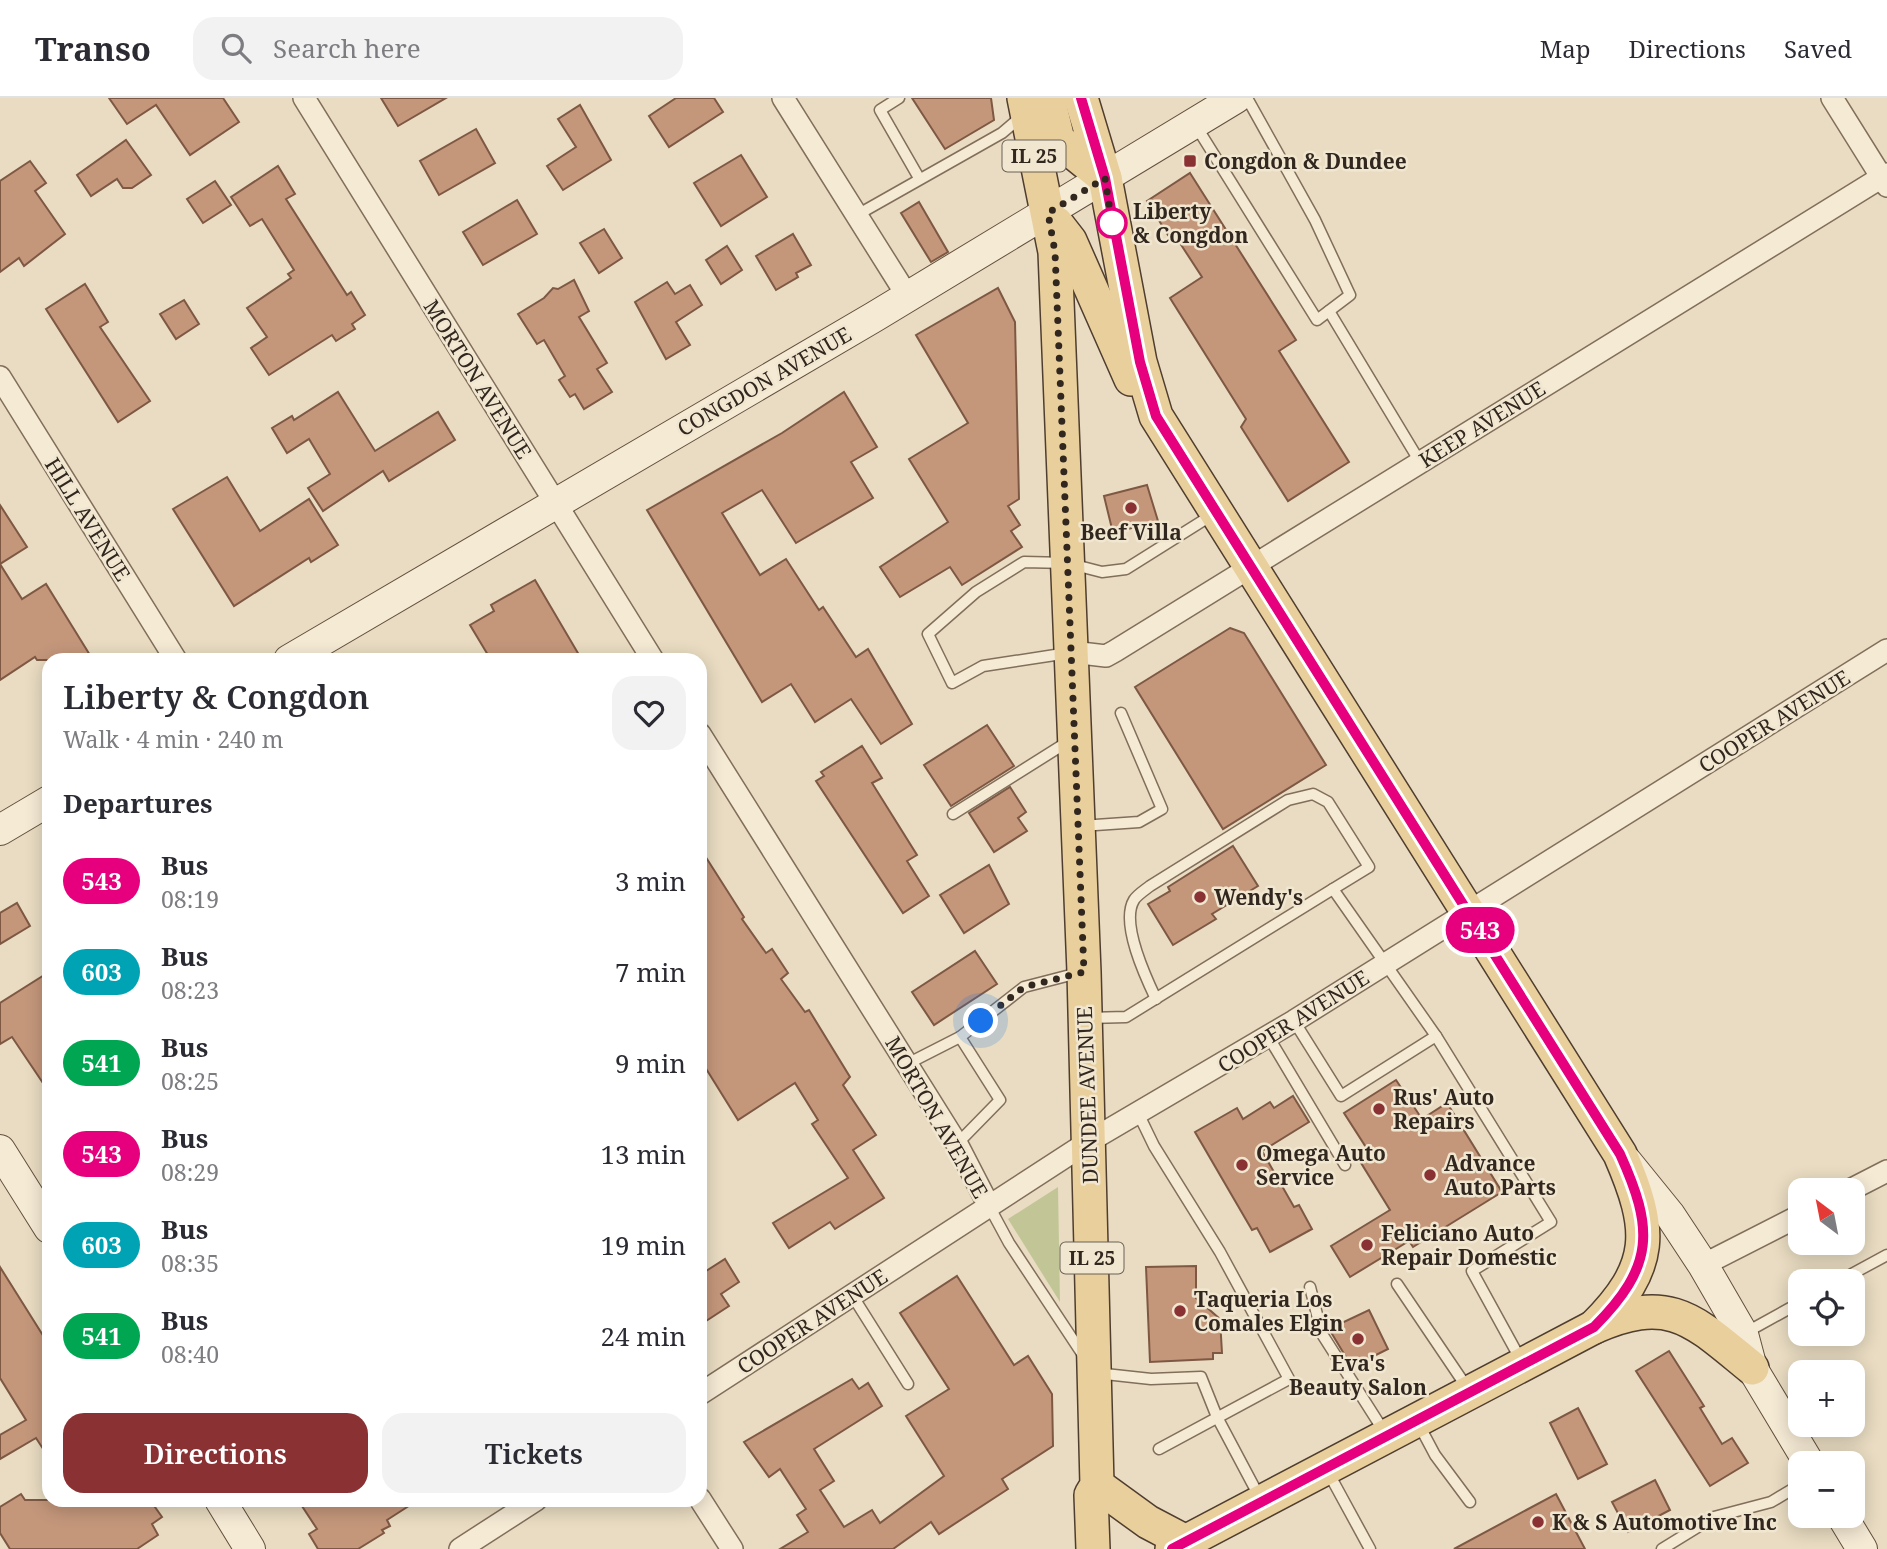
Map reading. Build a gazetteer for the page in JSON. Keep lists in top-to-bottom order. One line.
{"streets":{"main road":["IL 25","DUNDEE AVENUE"],"street":["MORTON AVENUE","CONGDON AVENUE","KEEP AVENUE","HILL AVENUE","COOPER AVENUE"]},"crossings":[["IL 25","CONGDON AVENUE"],["IL 25","KEEP AVENUE"],["IL 25","COOPER AVENUE"],["MORTON AVENUE","CONGDON AVENUE"],["MORTON AVENUE","COOPER AVENUE"],["MORTON AVENUE","DUNDEE AVENUE"],["CONGDON AVENUE","DUNDEE AVENUE"],["KEEP AVENUE","DUNDEE AVENUE"],["COOPER AVENUE","DUNDEE AVENUE"]],"places":{"transit":["Congdon & Dundee"],"other":["Liberty & Congdon","Beef Villa","Wendy's","Rus' Auto Repairs","Omega Auto Service","Advance Auto Parts","Feliciano Auto Repair Domestic","Taqueria Los Comales Elgin","Eva's Beauty Salon","K & S Automotive Inc"]},"lines":["bus line 543"],"north":"top left","page":{"header":"Transo","search":"Search here","nav":["Map","Directions","Saved"],"on_map":"543","heading":[["Liberty & Congdon","Walk · 4 min · 240 m"],"Departures"],"list":[{"mark":"543","name":"Bus","note":"08:19","value":"3 min"},{"mark":"603","name":"Bus","note":"08:23","value":"7 min"},{"mark":"541","name":"Bus","note":"08:25","value":"9 min"},{"mark":"543","name":"Bus","note":"08:29","value":"13 min"},{"mark":"603","name":"Bus","note":"08:35","value":"19 min"},{"mark":"541","name":"Bus","note":"08:40","value":"24 min"}],"map_buttons":["+","−"],"buttons":["Directions","Tickets"]}}
